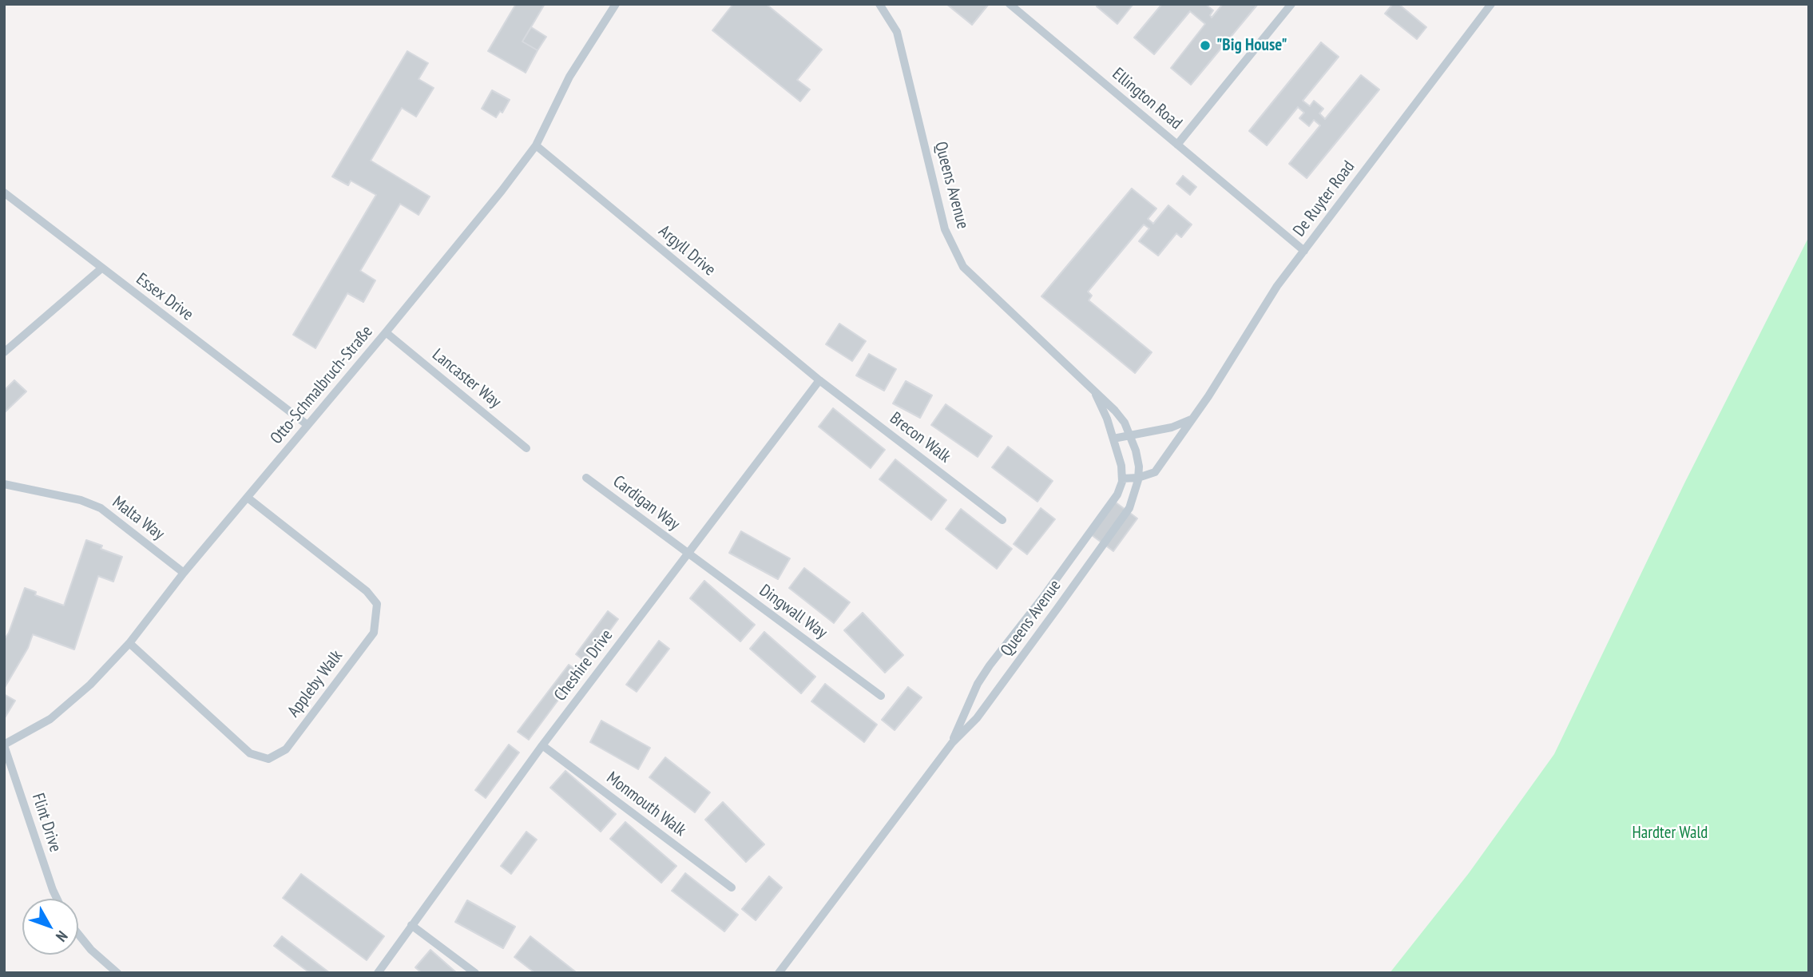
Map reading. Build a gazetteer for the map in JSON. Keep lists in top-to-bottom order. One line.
{"streets":{"lane":["Ellington Road","Queens Avenue","De Ruyter Road","Argyll Drive","Essex Drive","Lancaster Way","Otto-Schmalbruch-Straße","Brecon Walk","Cardigan Way","Malta Way","Dingwall Way","Cheshire Drive","Appleby Walk","Monmouth Walk","Flint Drive"]},"crossings":[["Queens Avenue","De Ruyter Road"],["Argyll Drive","Otto-Schmalbruch-Straße"],["Argyll Drive","Brecon Walk"],["Argyll Drive","Cheshire Drive"],["Essex Drive","Otto-Schmalbruch-Straße"],["Lancaster Way","Otto-Schmalbruch-Straße"],["Otto-Schmalbruch-Straße","Malta Way"],["Otto-Schmalbruch-Straße","Appleby Walk"],["Otto-Schmalbruch-Straße","Flint Drive"],["Brecon Walk","Cheshire Drive"],["Cardigan Way","Dingwall Way"],["Cardigan Way","Cheshire Drive"],["Dingwall Way","Cheshire Drive"],["Cheshire Drive","Monmouth Walk"]],"parks":["Hardter Wald"],"places":["\"Big House\""],"north":"bottom right"}
